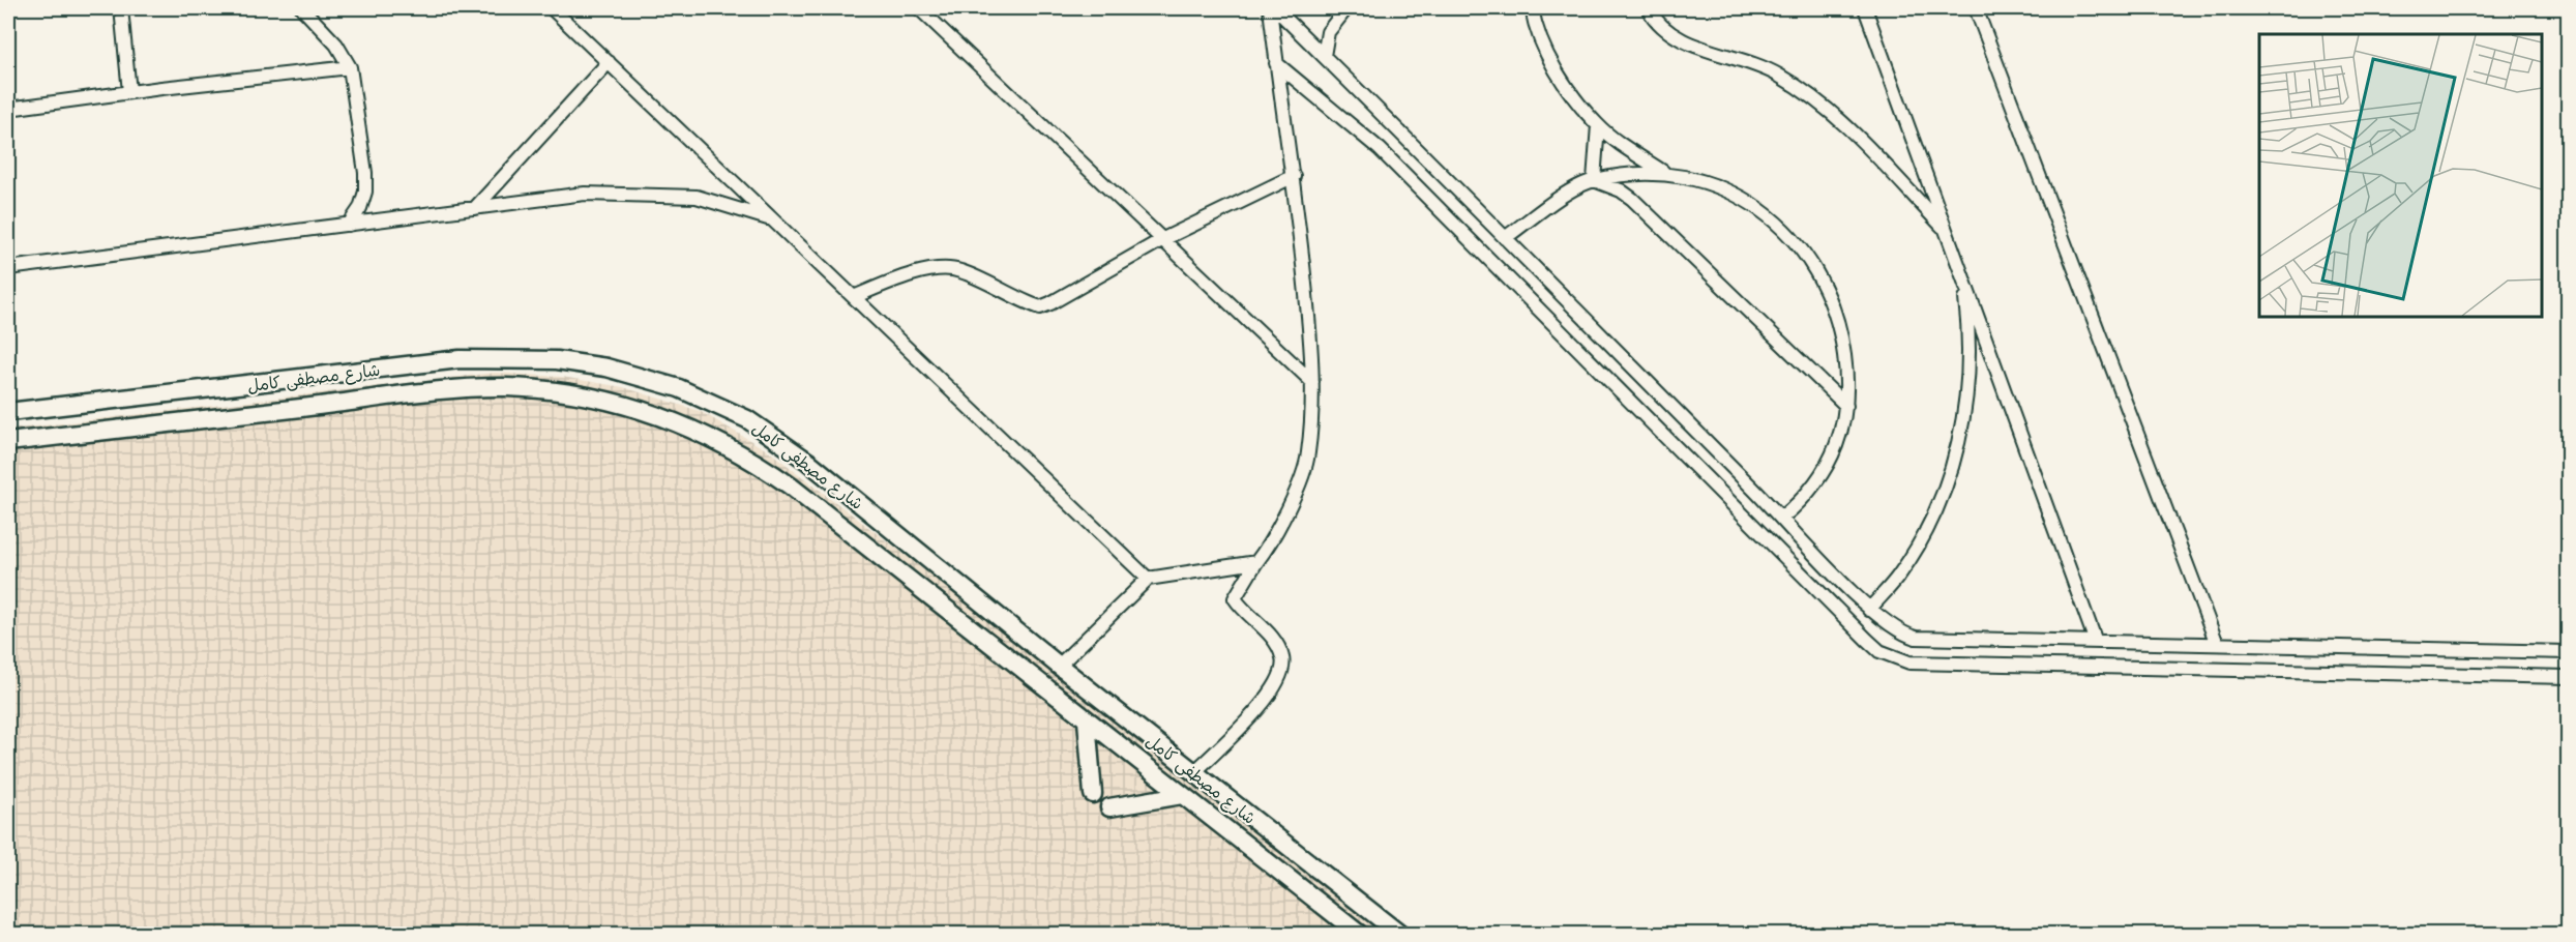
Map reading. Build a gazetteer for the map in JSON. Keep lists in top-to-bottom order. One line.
{"streets":{"street":["شارع مصطفى كامل"]}}
